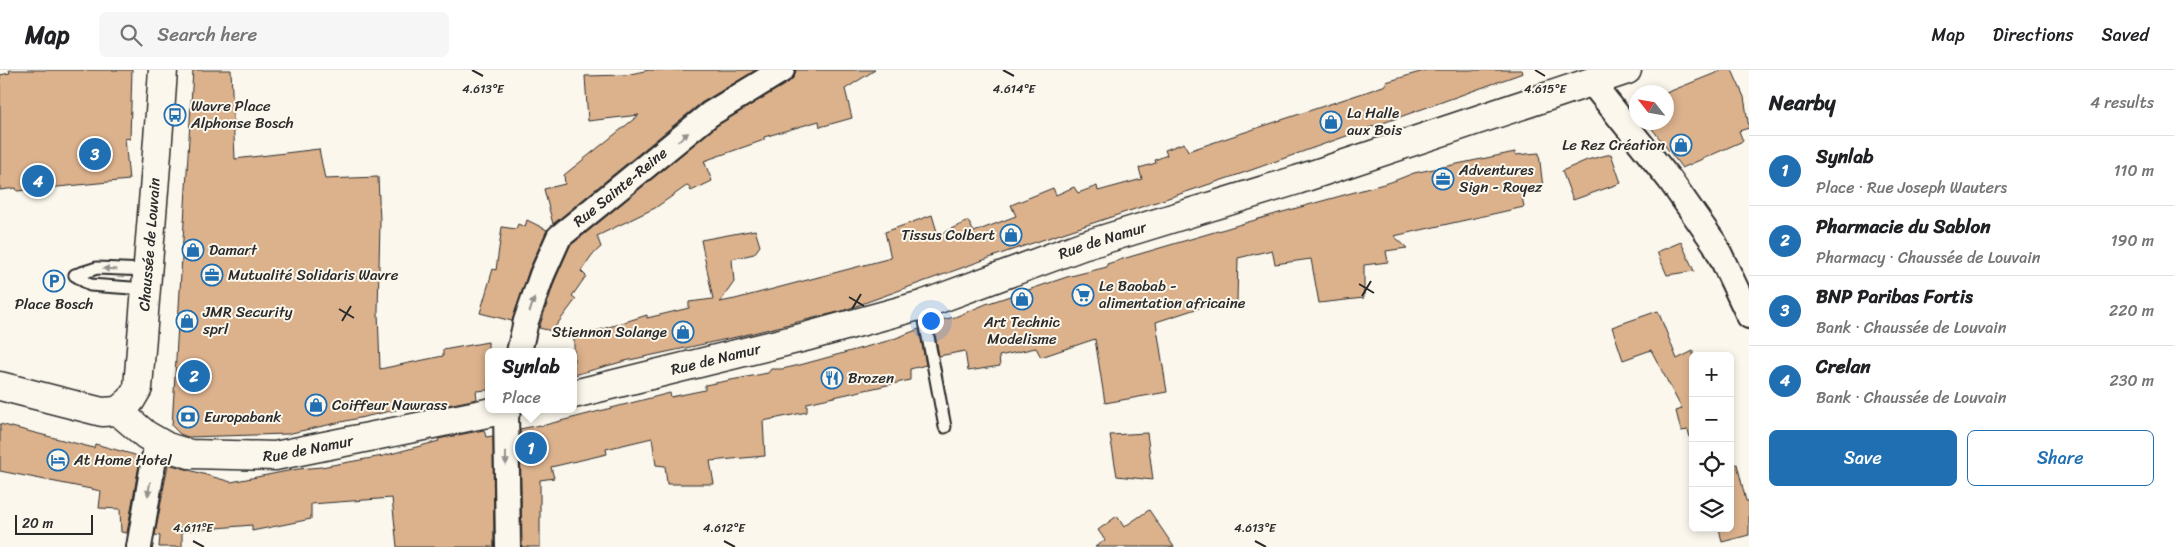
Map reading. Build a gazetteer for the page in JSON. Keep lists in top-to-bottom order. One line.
{"streets":{"street":["Rue Sainte-Reine","Rue de Namur","Chaussée de Louvain"]},"crossings":[["Rue de Namur","Chaussée de Louvain"]],"one_way":["Rue Sainte-Reine"],"places":{"bus stop":["Wavre Place Alphonse Bosch"],"shop":["La Halle aux Bois","Le Rez Création","Tissus Colbert","Damart","Art Technic Modelisme","JMR Security sprl","Stiennon Solange","Coiffeur Nawrass"],"office":["Adventures Sign - Royez","Mutualité Solidaris Wavre"],"parking":["Place Bosch"],"supermarket":["Le Baobab - alimentation africaine"],"restaurant":["Brozen"],"bank":["Europabank"],"hotel":["At Home Hotel"]},"scale_bar":"20 m","north":"top left","page":{"header":"Map","search":"Search here","nav":["Map","Directions","Saved"],"heading":["Nearby","4 results"],"list":[{"mark":"1","name":"Synlab","note":"Place · Rue Joseph Wauters","value":"110 m"},{"mark":"2","name":"Pharmacie du Sablon","note":"Pharmacy · Chaussée de Louvain","value":"190 m"},{"mark":"3","name":"BNP Paribas Fortis","note":"Bank · Chaussée de Louvain","value":"220 m"},{"mark":"4","name":"Crelan","note":"Bank · Chaussée de Louvain","value":"230 m"}],"pins":["3","4","2","1"],"popup":["Synlab","Place"],"map_buttons":["+","−"],"buttons":["Save","Share"],"scale":"20 m"},"coordinates":["4.615°E","4.613°E","4.614°E","4.611°E","4.612°E"]}
